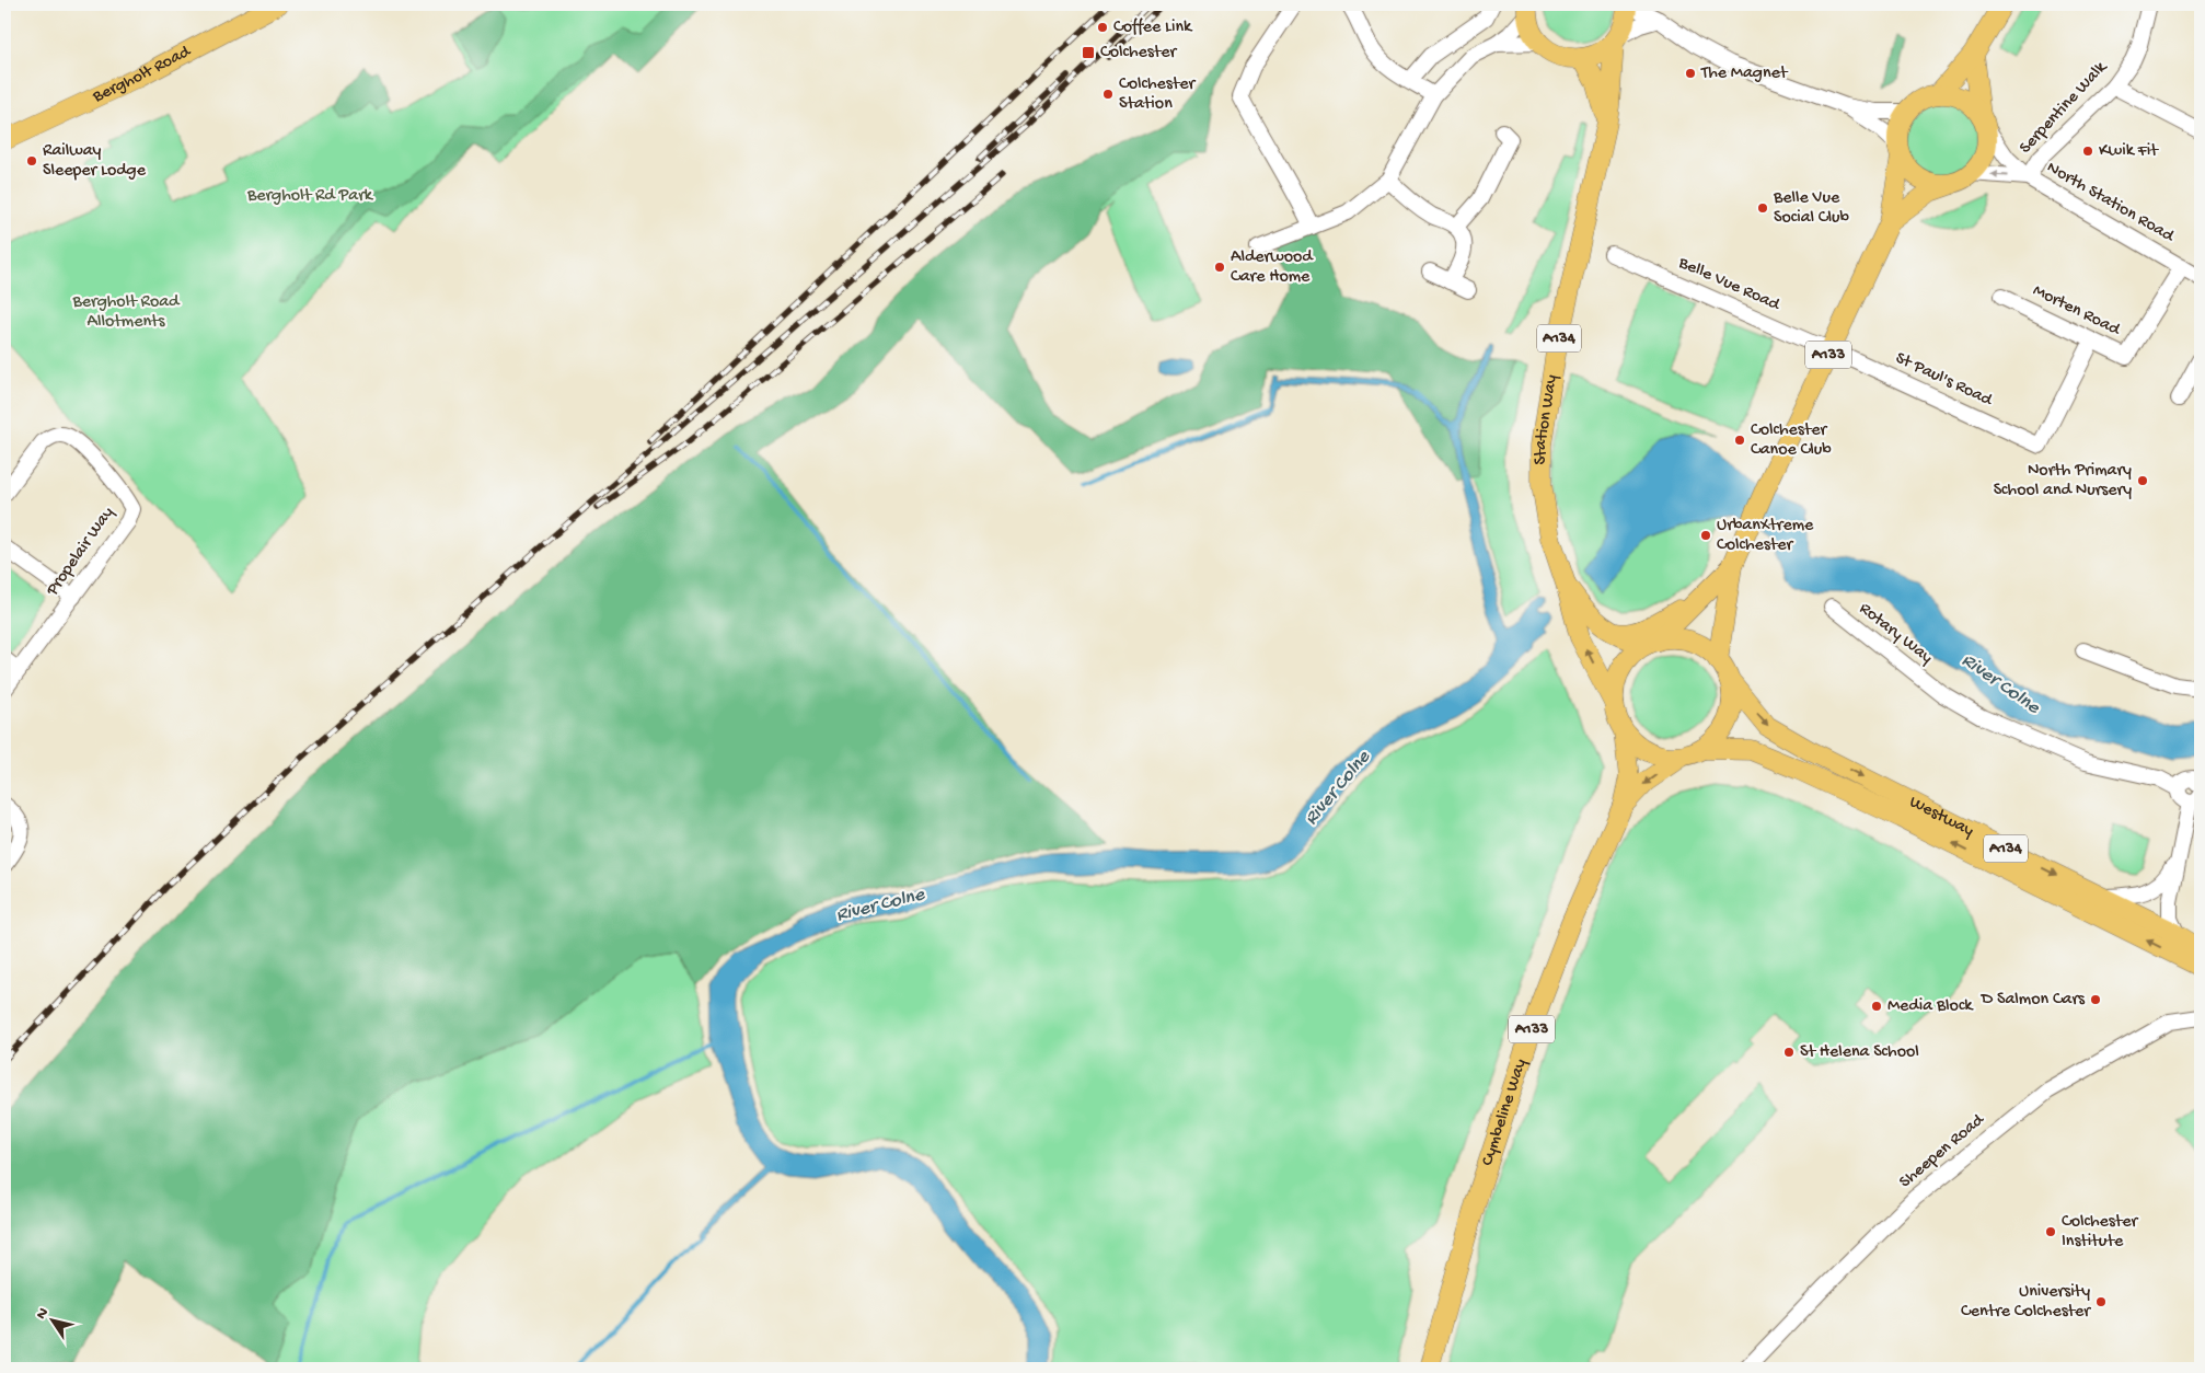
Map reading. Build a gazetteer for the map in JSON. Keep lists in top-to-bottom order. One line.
{"streets":{"main road":["Bergholt Road","A134","A133","Station Way","Westway","Cymbeline Way"],"street":["Serpentine Walk","North Station Road","Belle Vue Road","Morten Road","St Paul's Road","Propelair Way","Rotary Way","Sheepen Road"]},"crossings":[["Serpentine Walk","North Station Road"],["North Station Road","Morten Road"],["North Station Road","A133"],["Belle Vue Road","A133"],["Belle Vue Road","St Paul's Road"],["Morten Road","St Paul's Road"],["A134","A133"],["A134","Station Way"],["A134","Westway"],["A133","St Paul's Road"],["A133","Station Way"],["A133","Westway"],["A133","Cymbeline Way"],["Station Way","Westway"]],"water":["River Colne"],"parks":["Bergholt Rd Park","Bergholt Road Allotments"],"places":{"other":["Coffee Link","The Magnet","Colchester Station","Kwik Fit","Railway Sleeper Lodge","Belle Vue Social Club","Alderwood Care Home","Colchester Canoe Club","North Primary School and Nursery","UrbanXtreme Colchester","D Salmon Cars","Media Block","St Helena School","Colchester Institute","University Centre Colchester"],"transit":["Colchester"]},"north":"top left"}
